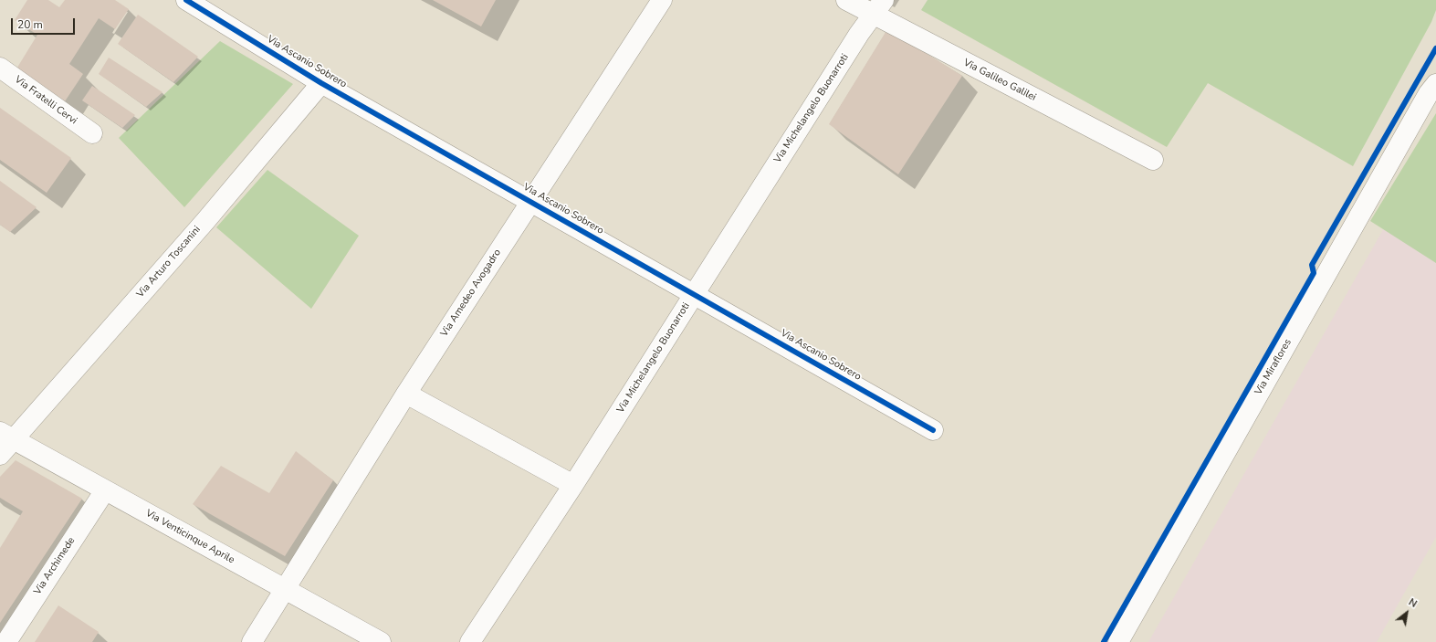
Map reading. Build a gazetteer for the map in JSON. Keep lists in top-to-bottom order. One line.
{"streets":{"street":["Via Ascanio Sobrero","Via Galileo Galilei","Via Fratelli Cervi","Via Michelangelo Buonarroti","Via Arturo Toscanini","Via Amedeo Avogadro","Via Miraflores","Via Venticinque Aprile","Via Archimede"]},"crossings":[["Via Ascanio Sobrero","Via Michelangelo Buonarroti"],["Via Ascanio Sobrero","Via Arturo Toscanini"],["Via Ascanio Sobrero","Via Amedeo Avogadro"],["Via Galileo Galilei","Via Michelangelo Buonarroti"],["Via Arturo Toscanini","Via Venticinque Aprile"],["Via Amedeo Avogadro","Via Venticinque Aprile"],["Via Venticinque Aprile","Via Archimede"]],"scale_bar":"20 m","north":"top right"}
